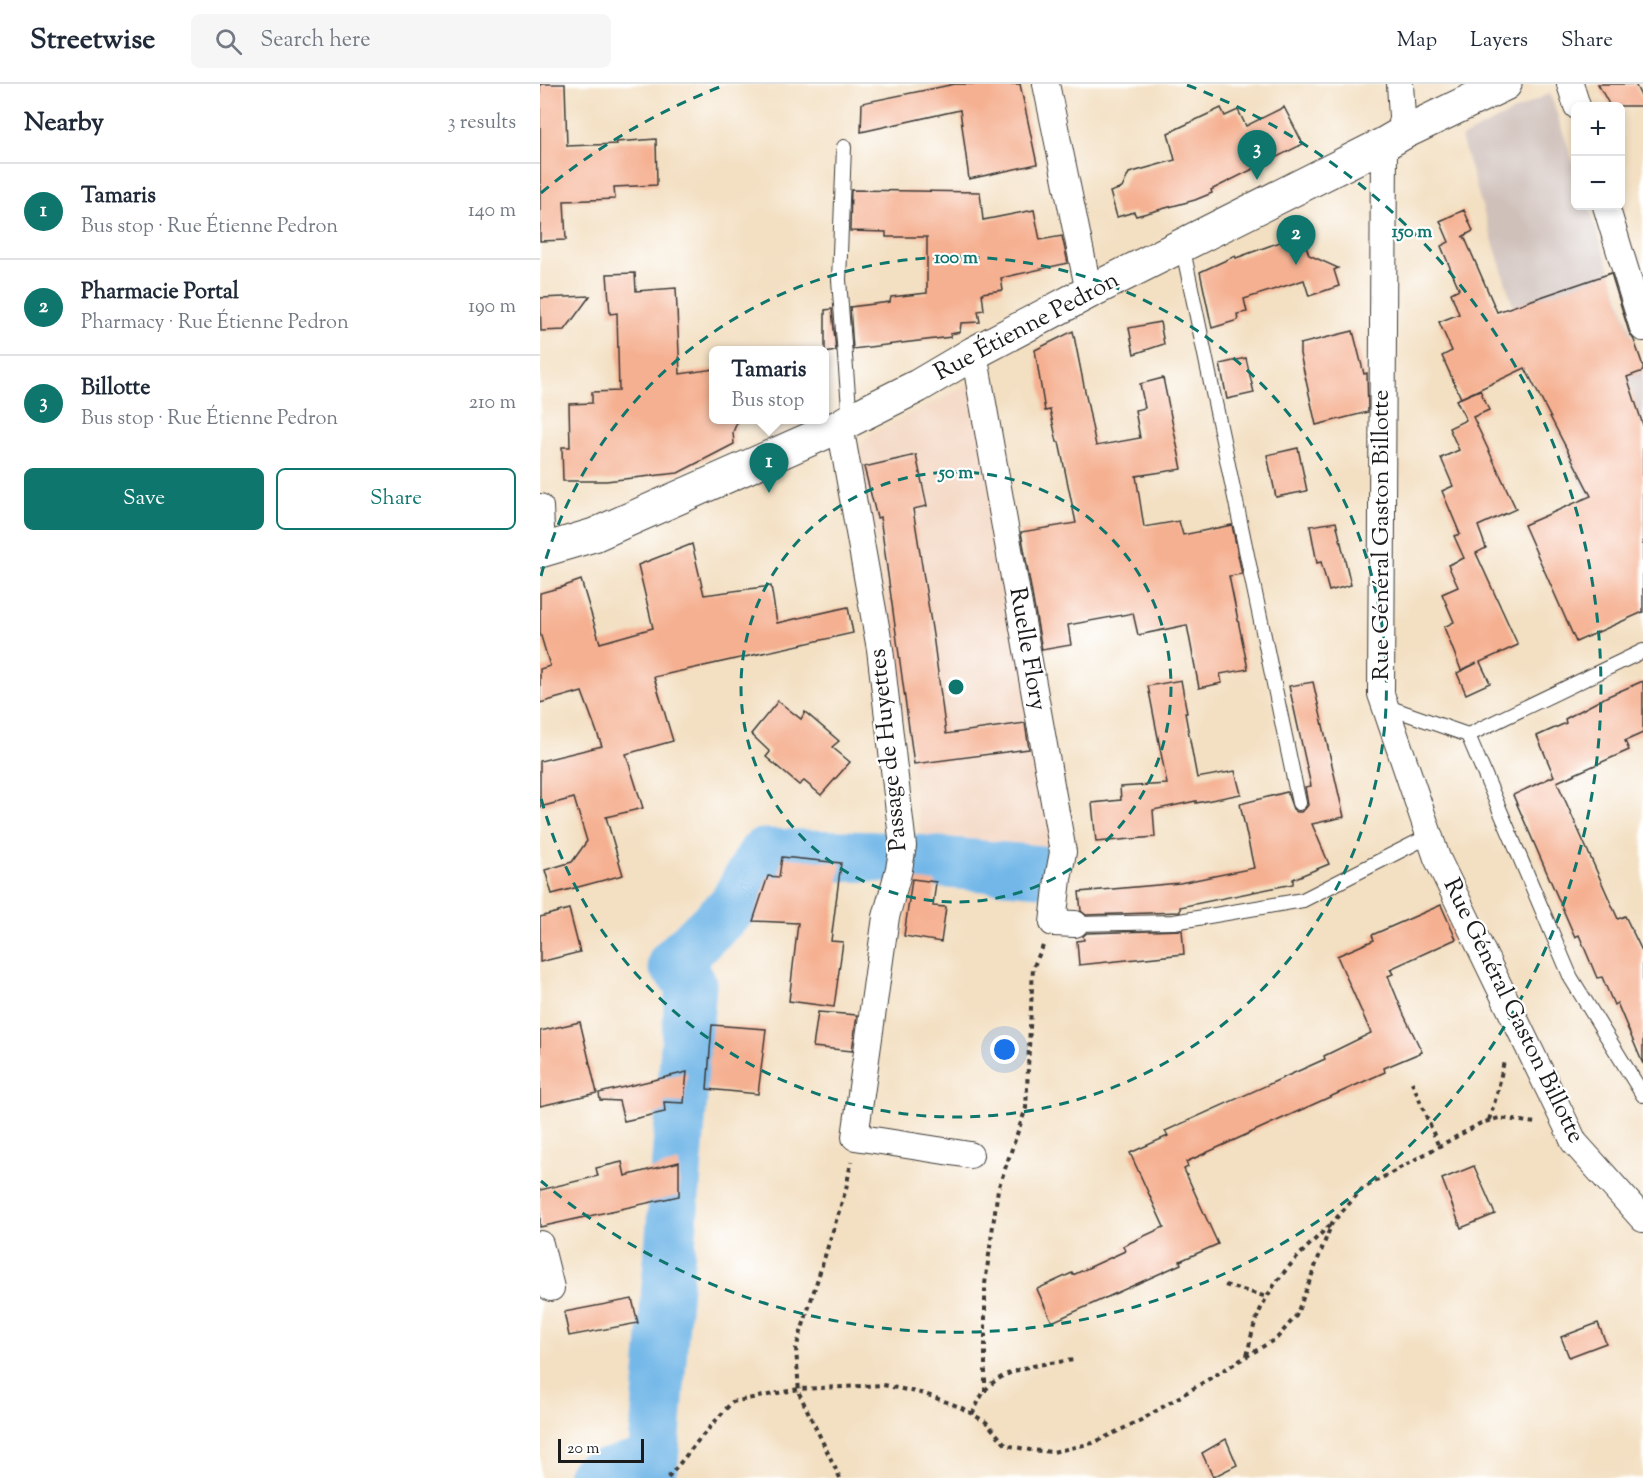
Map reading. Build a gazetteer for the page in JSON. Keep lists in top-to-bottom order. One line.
{"streets":{"street":["Rue Étienne Pedron","Rue Général Gaston Billotte","Ruelle Flory","Passage de Huyettes"]},"crossings":[["Rue Étienne Pedron","Rue Général Gaston Billotte"],["Rue Étienne Pedron","Ruelle Flory"],["Rue Étienne Pedron","Passage de Huyettes"]],"scale_bar":"20 m","page":{"header":"Streetwise","search":"Search here","nav":["Map","Layers","Share"],"heading":["Nearby","3 results"],"map_buttons":["+","−"],"pins":["3","2","1"],"list":[{"mark":"1","name":"Tamaris","note":"Bus stop · Rue Étienne Pedron","value":"140 m"},{"mark":"2","name":"Pharmacie Portal","note":"Pharmacy · Rue Étienne Pedron","value":"190 m"},{"mark":"3","name":"Billotte","note":"Bus stop · Rue Étienne Pedron","value":"210 m"}],"popup":["Tamaris","Bus stop"],"buttons":["Save","Share"],"scale":"20 m"},"rings":["150 m","100 m","50 m"]}
